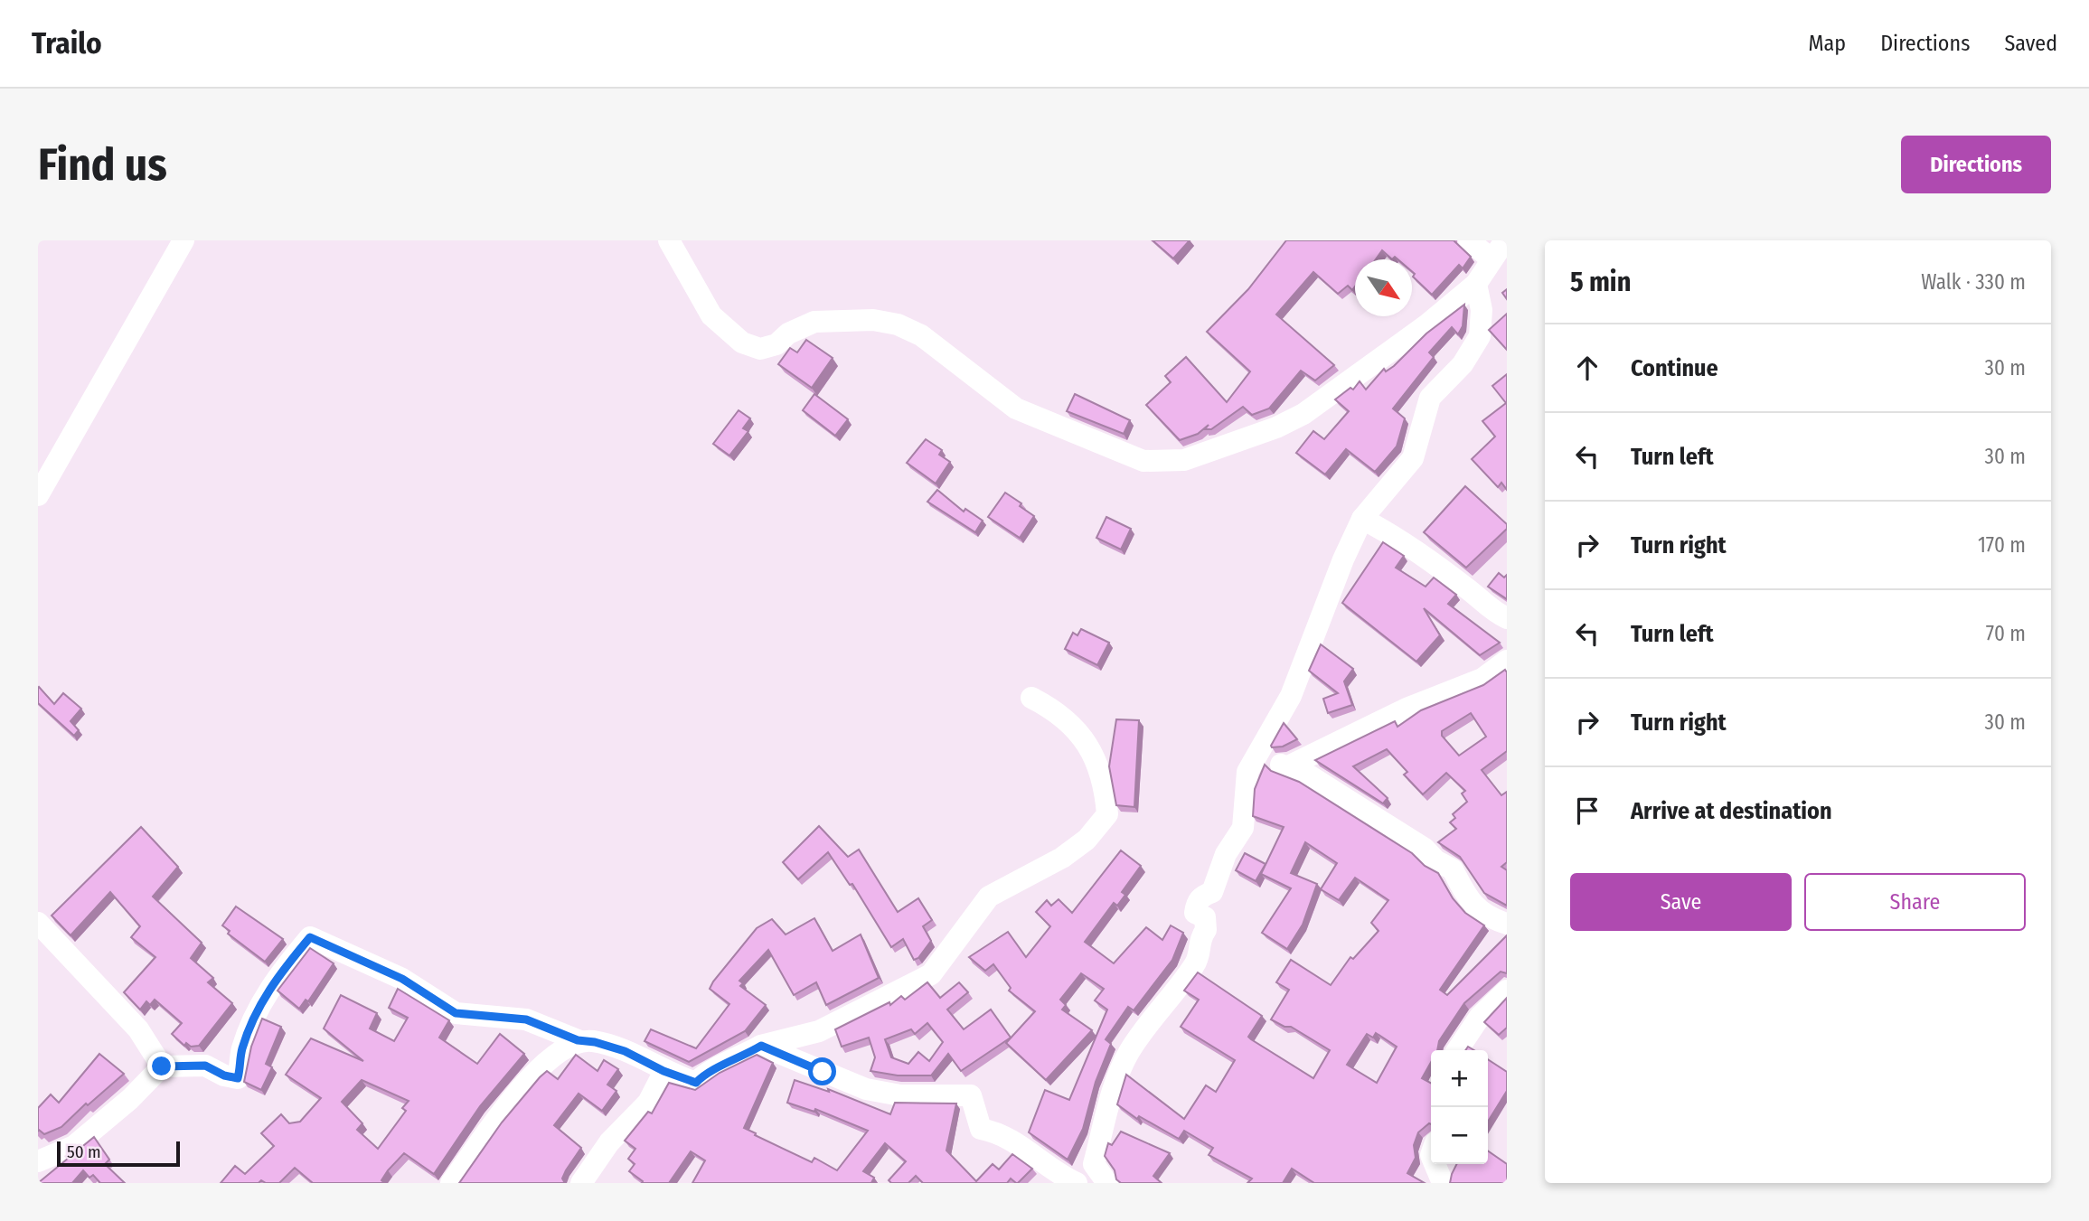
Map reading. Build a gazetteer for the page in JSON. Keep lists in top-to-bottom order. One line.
{"scale_bar":"50 m","north":"bottom right","page":{"header":"Trailo","nav":["Map","Directions","Saved"],"buttons":["Directions",["Save","Share"]],"title":"Find us","heading":["5 min","Walk · 330 m"],"list":[["Continue","30 m"],["Turn left","30 m"],["Turn right","170 m"],["Turn left","70 m"],["Turn right","30 m"],"Arrive at destination"],"map_buttons":["+","−"],"scale":"50 m"}}
